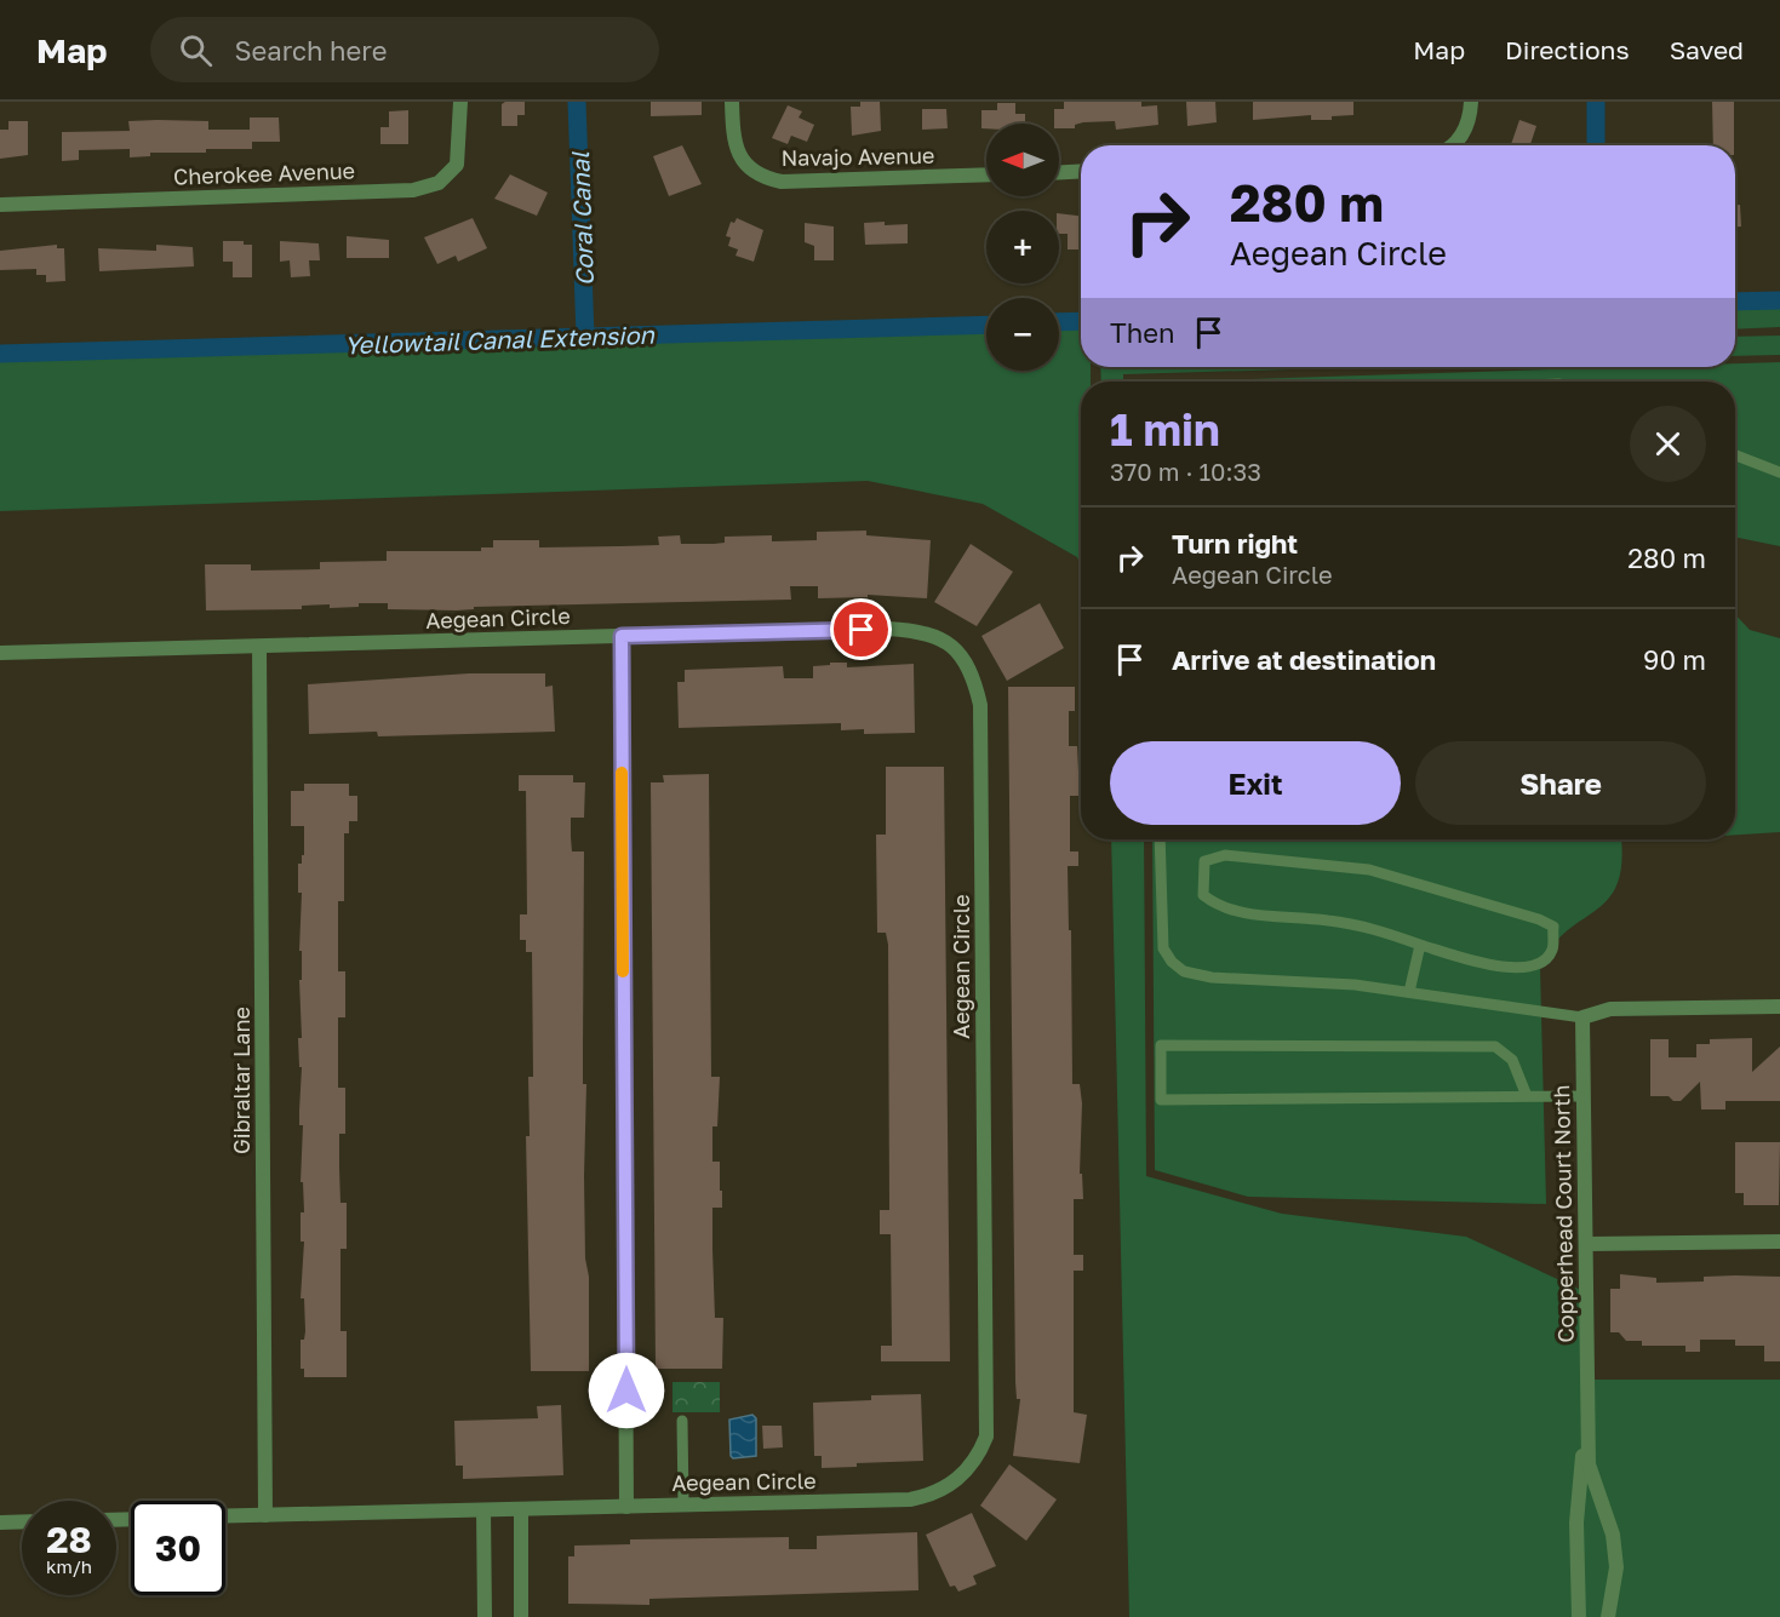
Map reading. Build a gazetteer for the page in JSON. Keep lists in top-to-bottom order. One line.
{"streets":{"street":["Navajo Avenue","Cherokee Avenue","Aegean Circle","Gibraltar Lane","Copperhead Court North"]},"crossings":[["Aegean Circle","Gibraltar Lane"]],"water":["Coral Canal","Yellowtail Canal Extension"],"north":"left","page":{"header":"Map","search":"Search here","nav":["Map","Directions","Saved"],"map_buttons":["+","−"],"turn":["280 m","Aegean Circle"],"then":"Then","heading":["1 min","370 m · 10:33"],"list":[{"name":"Turn right","note":"Aegean Circle","value":"280 m"},{"name":"Arrive at destination","value":"90 m"}],"buttons":["Exit","Share"],"speed":"28 km/h","limit":"30"}}
